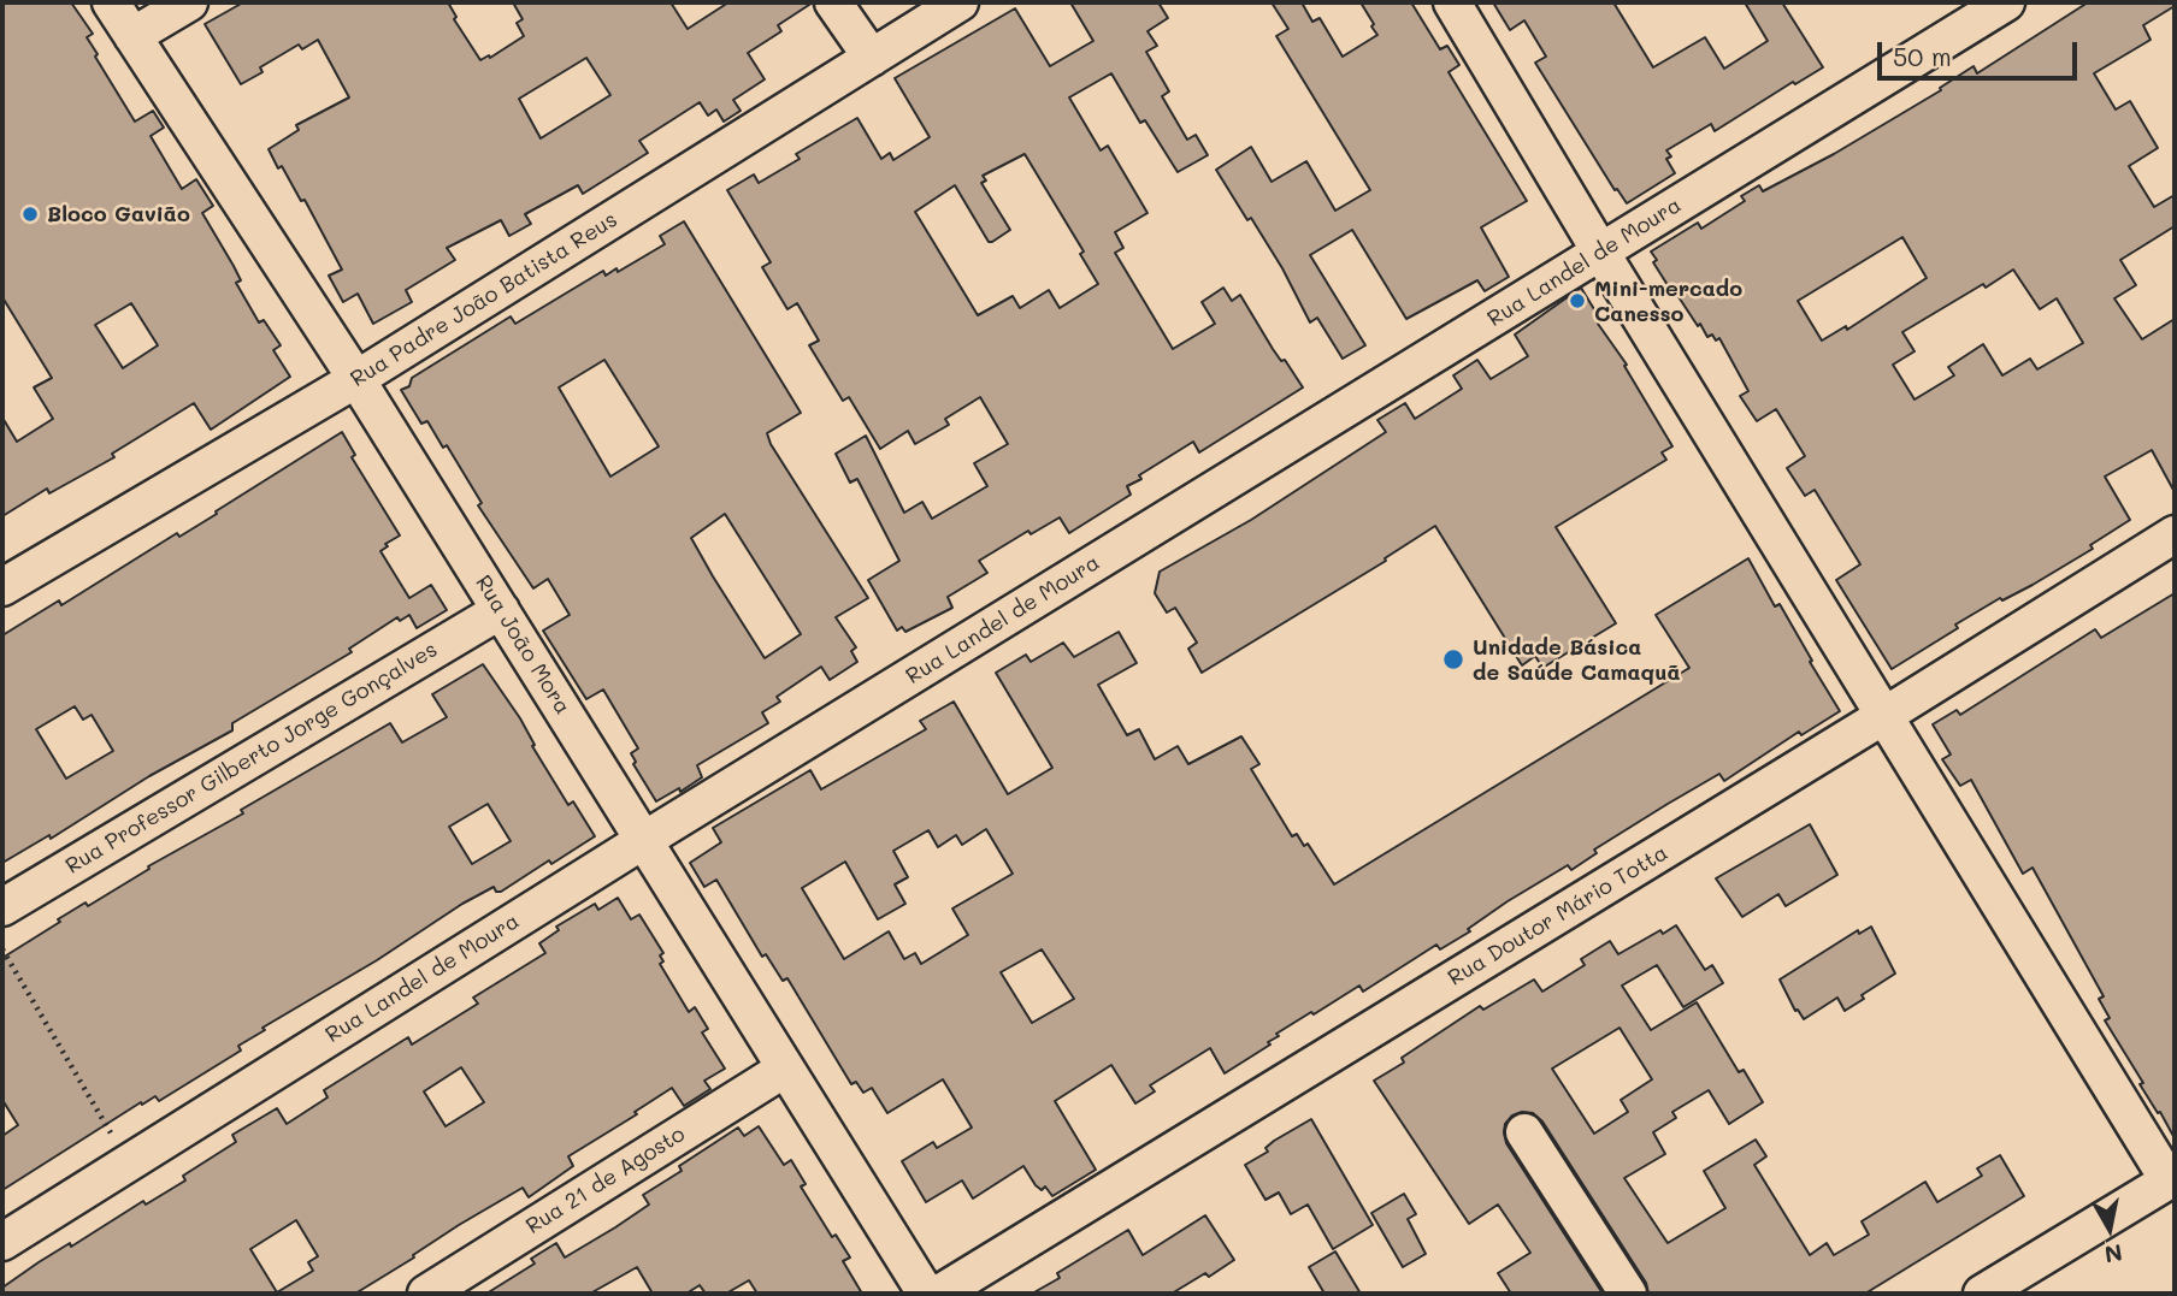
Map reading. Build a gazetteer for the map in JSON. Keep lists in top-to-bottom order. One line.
{"streets":{"street":["Rua Landel de Moura","Rua Padre João Batista Reus","Rua João Mora","Rua Professor Gilberto Jorge Gonçalves","Rua Doutor Mário Totta","Rua 21 de Agosto"]},"crossings":[["Rua Landel de Moura","Rua João Mora"],["Rua Padre João Batista Reus","Rua João Mora"],["Rua João Mora","Rua Professor Gilberto Jorge Gonçalves"],["Rua João Mora","Rua 21 de Agosto"]],"places":["Bloco Gavião","Mini-mercado Canesso","Unidade Básica de Saúde Camaquã"],"scale_bar":"50 m","north":"bottom"}
